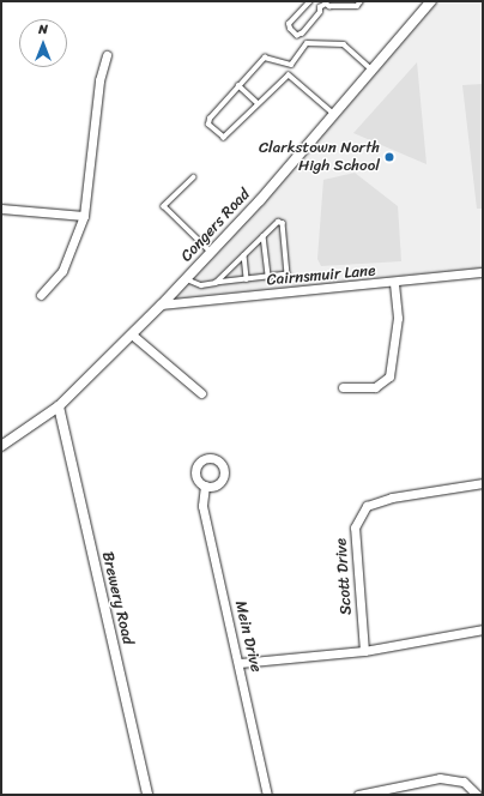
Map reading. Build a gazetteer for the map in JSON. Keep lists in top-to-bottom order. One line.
{"streets":{"street":["Congers Road","Cairnsmuir Lane","Scott Drive","Brewery Road","Mein Drive"]},"crossings":[["Congers Road","Cairnsmuir Lane"],["Congers Road","Brewery Road"]],"places":["Clarkstown North High School"],"north":"top"}
